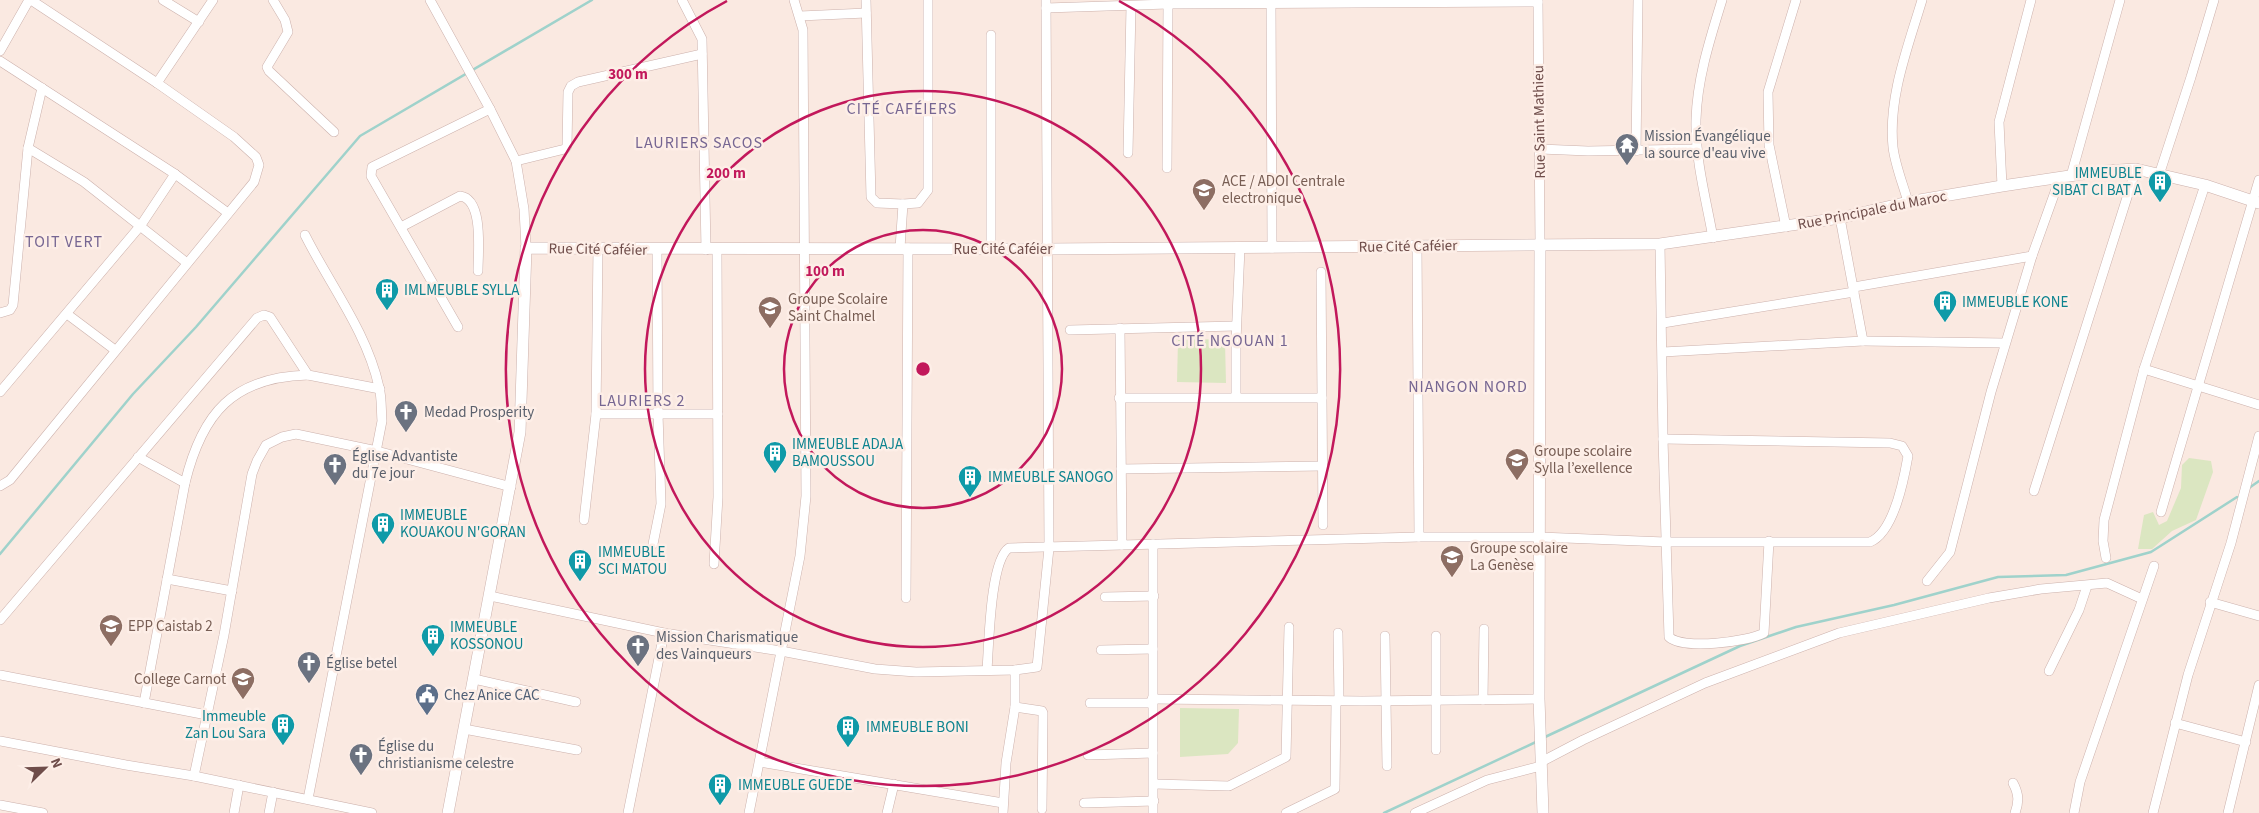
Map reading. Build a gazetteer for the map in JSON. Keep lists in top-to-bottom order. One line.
{"streets":{"street":["Rue Saint Mathieu","Rue Principale du Maroc","Rue Cité Caféier"]},"crossings":[["Rue Saint Mathieu","Rue Principale du Maroc"],["Rue Principale du Maroc","Rue Cité Caféier"]],"districts":["CITÉ CAFÉIERS","LAURIERS SACOS","TOIT VERT","CITÉ NGOUAN 1","NIANGON NORD","LAURIERS 2"],"places":{"temple":["Mission Évangélique la source d'eau vive"],"building":["IMMEUBLE SIBAT CI BAT A","IMLMEUBLE SYLLA","IMMEUBLE KONE","IMMEUBLE ADAJA BAMOUSSOU","IMMEUBLE SANOGO","IMMEUBLE KOUAKOU N'GORAN","IMMEUBLE SCI MATOU","IMMEUBLE KOSSONOU","Immeuble Zan Lou Sara","IMMEUBLE BONI","IMMEUBLE GUEDE"],"school or university":["ACE / ADOI Centrale electronique","Groupe Scolaire Saint Chalmel","Groupe scolaire Sylla l’exellence","Groupe scolaire La Genèse","EPP Caistab 2","College Carnot"],"church":["Medad Prosperity","Église Advantiste du 7e jour","Mission Charismatique des Vainqueurs","Église betel","Église du christianisme celestre"],"public building":["Chez Anice CAC"]},"north":"top right","rings":["300 m","200 m","100 m"]}
